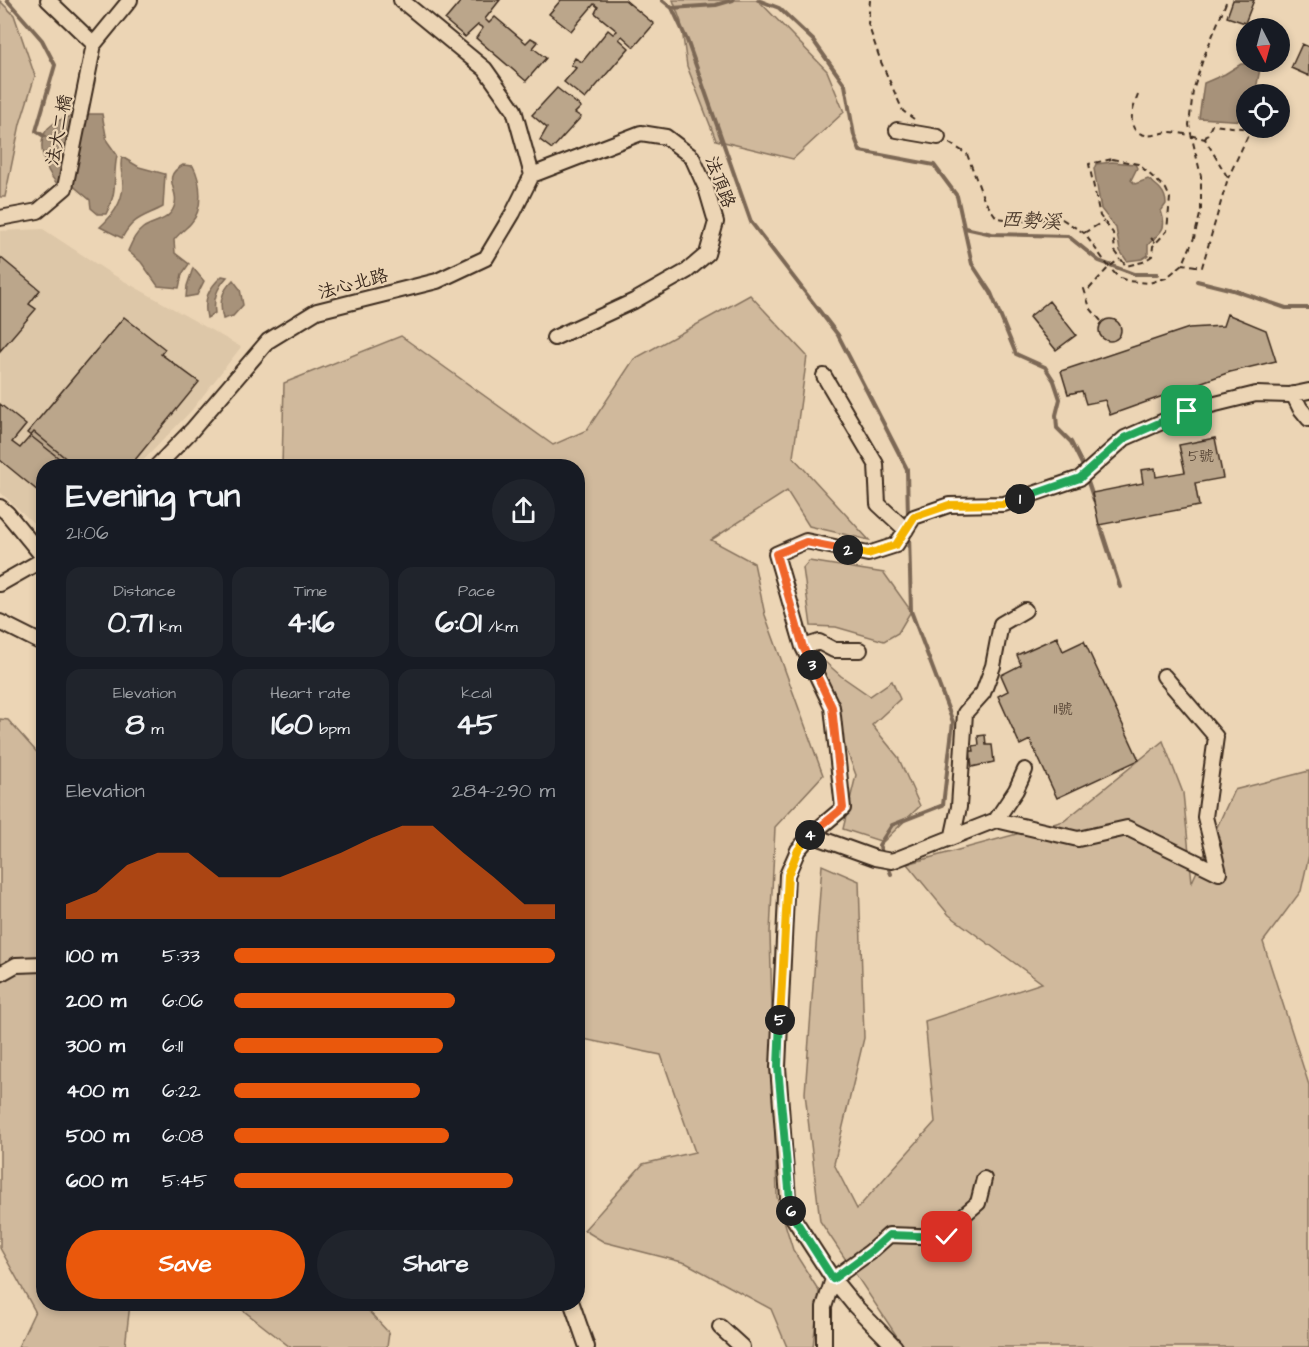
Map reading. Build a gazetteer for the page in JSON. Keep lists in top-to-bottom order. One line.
{"streets":{"street":["法大二橋","法頂路","法心北路"]},"crossings":[["法頂路","法心北路"]],"water":["西勢溪"],"house_numbers":["5號","11號"],"north":"bottom","page":{"heading":["Evening run","21:06"],"pins":["1","2","3","4","5","6"],"stats":[["Distance","0.71 km"],["Time","4:16"],["Pace","6:01 /km"],["Elevation","8 m"],["Heart rate","160 bpm"],["kcal","45"]],"chart":["Elevation","284–290 m"],"list":[{"name":"100 m","note":"5:33"},{"name":"200 m","note":"6:06"},{"name":"300 m","note":"6:11"},{"name":"400 m","note":"6:22"},{"name":"500 m","note":"6:08"},{"name":"600 m","note":"5:45"}],"buttons":["Save","Share"]}}
